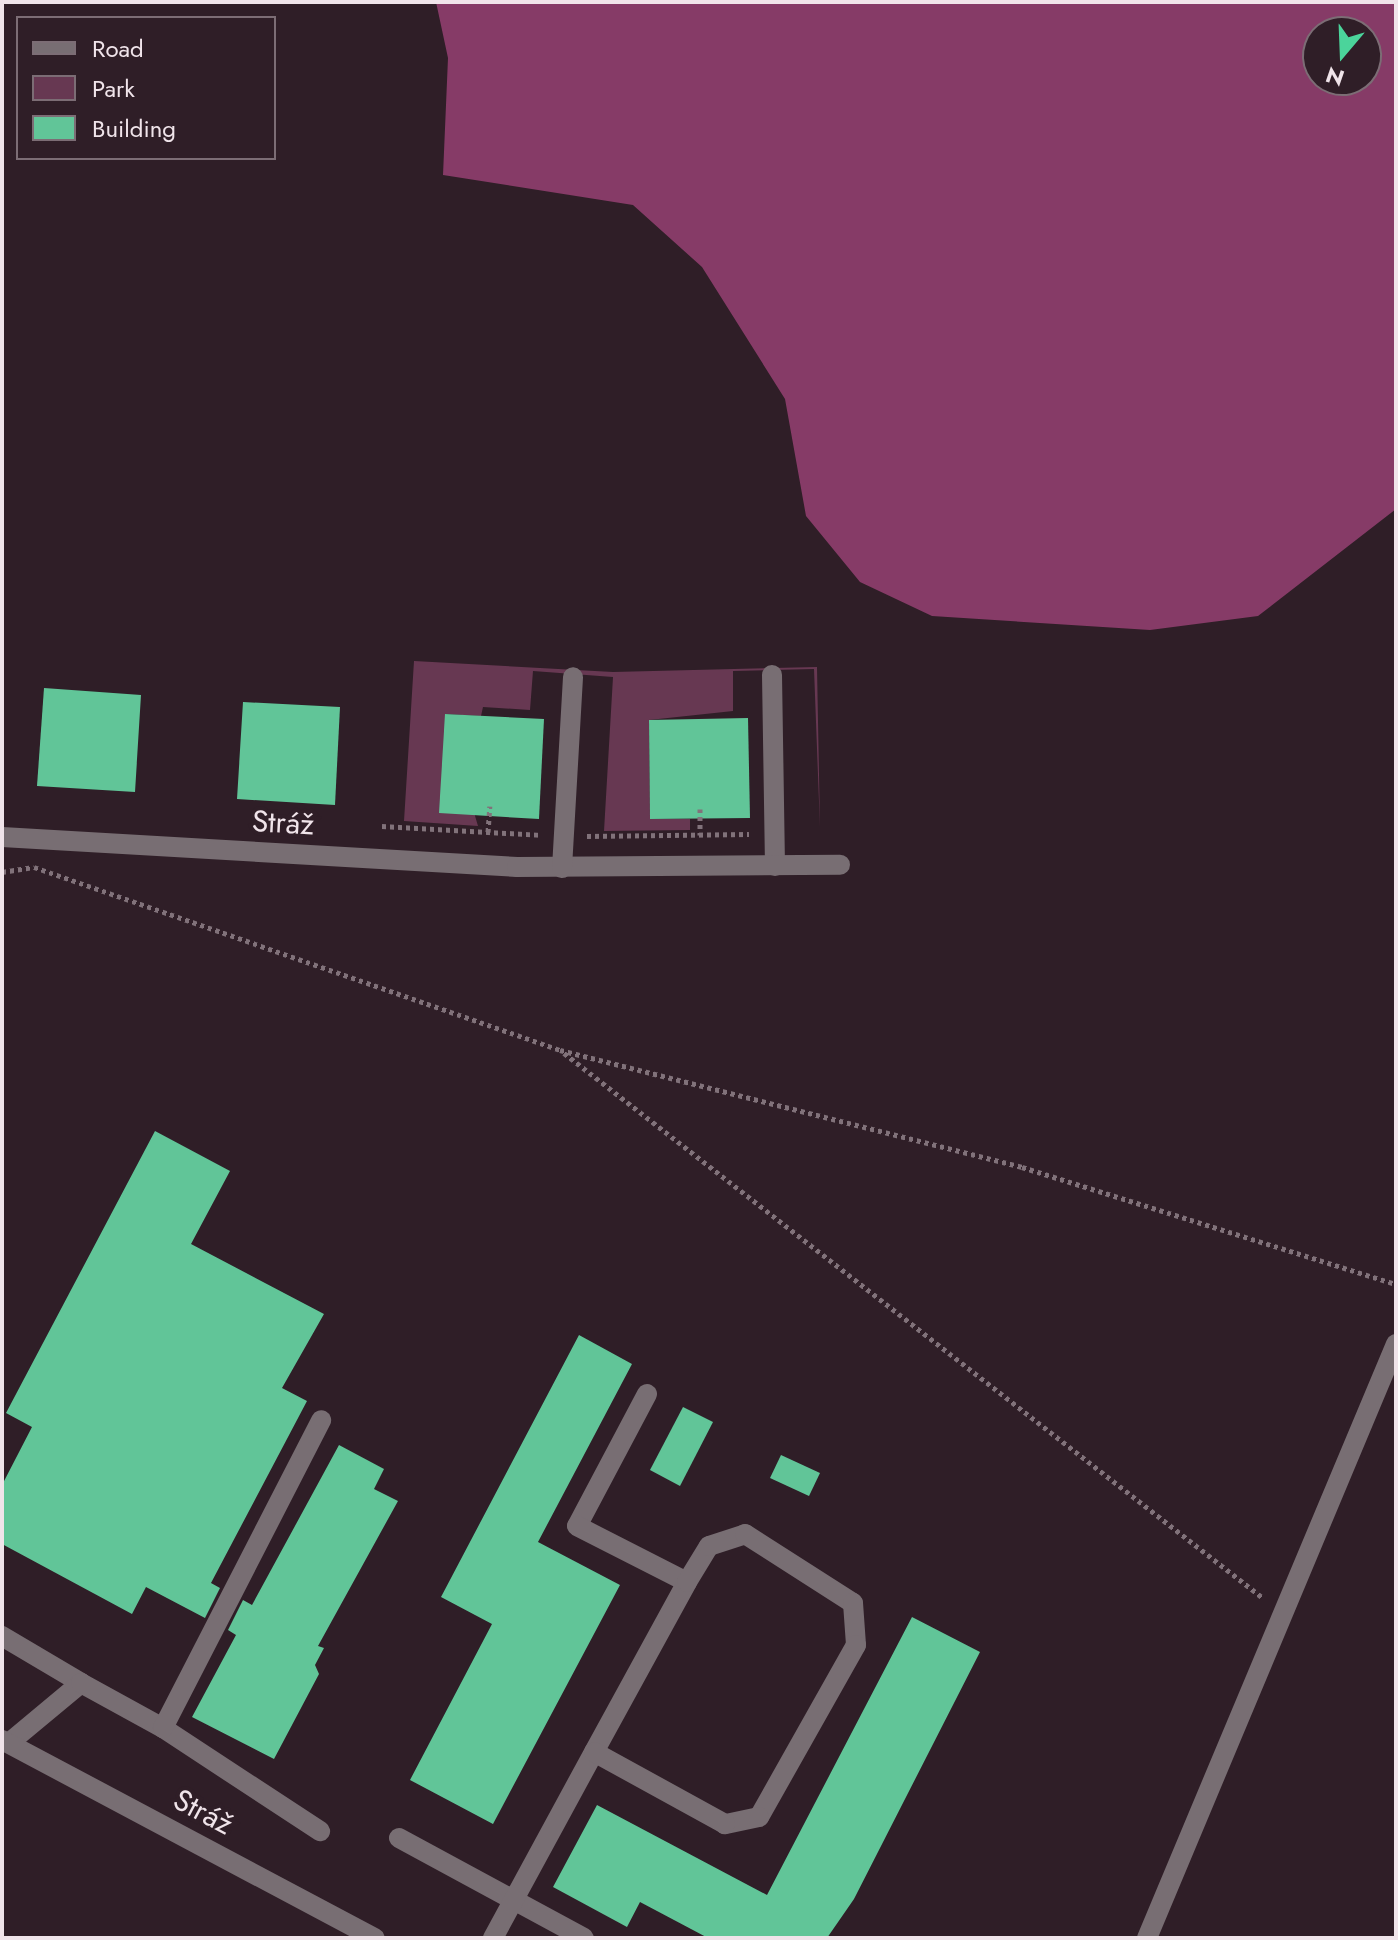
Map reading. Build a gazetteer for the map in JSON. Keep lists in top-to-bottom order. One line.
{"streets":{"street":["Stráž"]},"legend":["Road","Park","Building"],"north":"bottom"}
